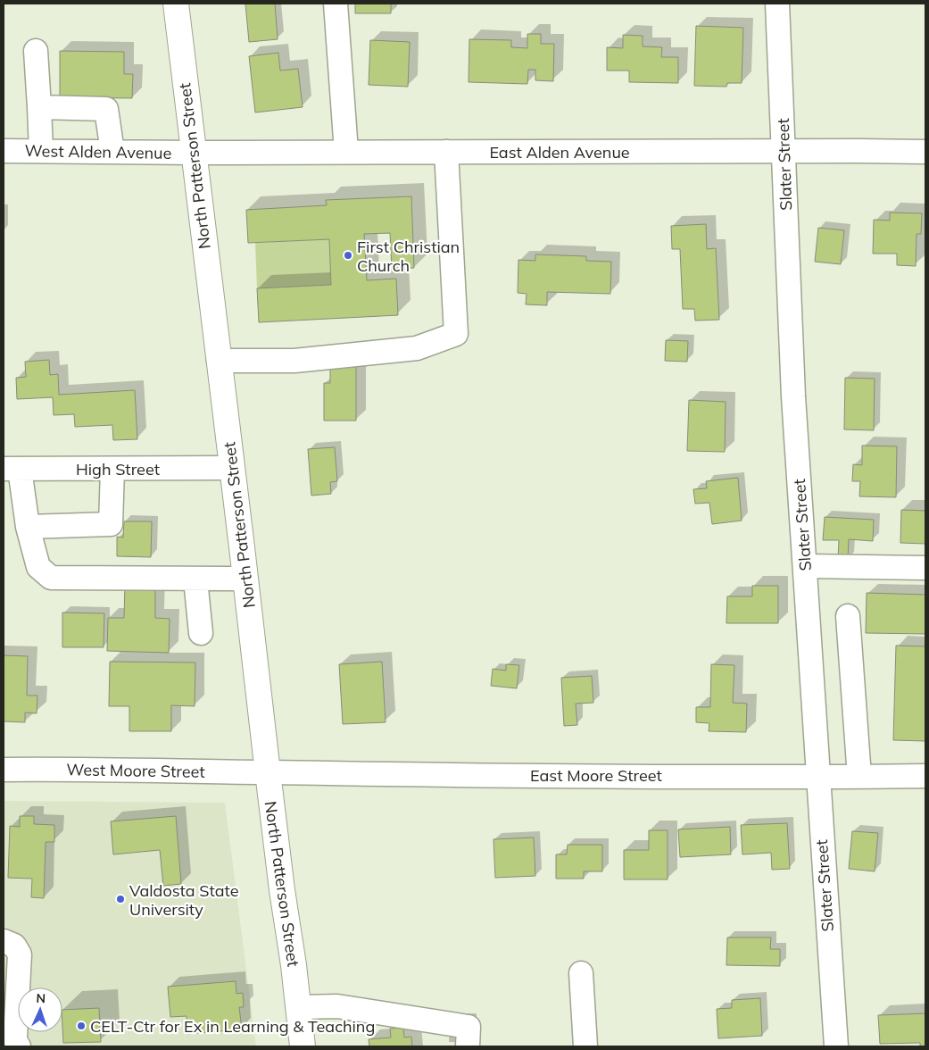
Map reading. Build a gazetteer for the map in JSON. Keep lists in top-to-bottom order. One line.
{"streets":{"main road":["North Patterson Street"],"street":["West Alden Avenue","East Alden Avenue","Slater Street","High Street","West Moore Street","East Moore Street"]},"crossings":[["West Alden Avenue","East Alden Avenue"],["West Alden Avenue","North Patterson Street"],["East Alden Avenue","Slater Street"],["East Alden Avenue","North Patterson Street"],["Slater Street","East Moore Street"],["North Patterson Street","High Street"],["North Patterson Street","West Moore Street"],["North Patterson Street","East Moore Street"],["West Moore Street","East Moore Street"]],"places":["First Christian Church","Valdosta State University","CELT-Ctr for Ex in Learning & Teaching"],"north":"top"}
